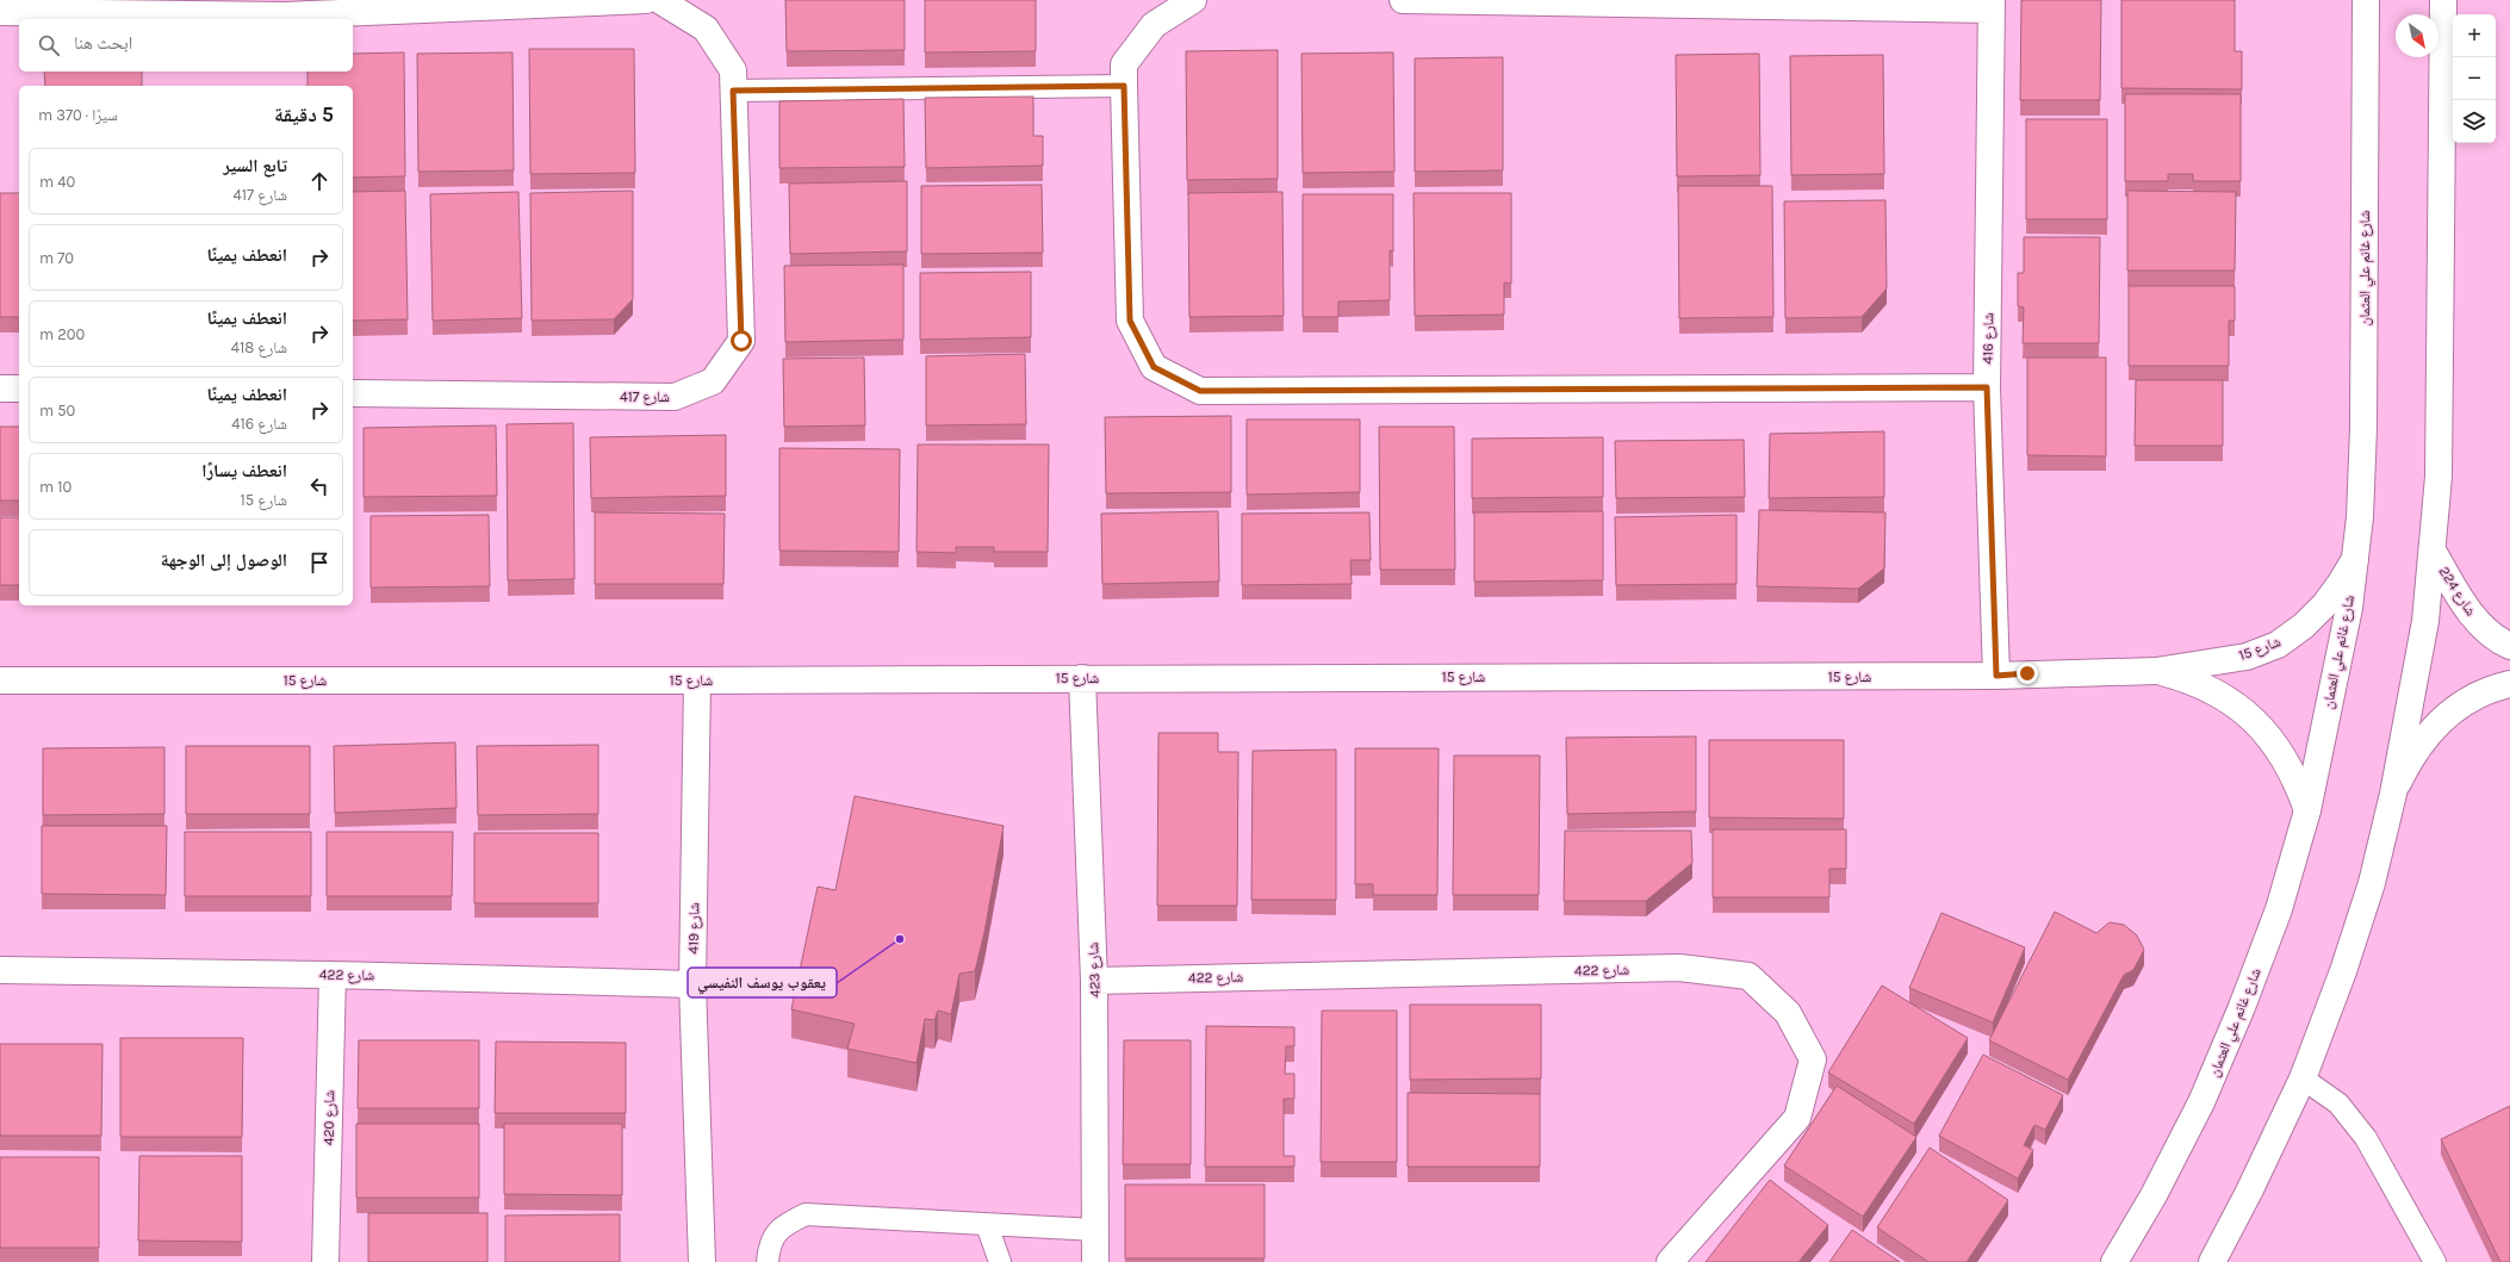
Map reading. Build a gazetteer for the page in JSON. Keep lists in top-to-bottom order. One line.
{"streets":{"street":["شارع غانم علي العثمان","شارع 416","شارع 417","شارع 224","شارع 15","شارع 419","شارع 423","شارع 422","شارع 420"]},"crossings":[["شارع غانم علي العثمان","شارع 15"],["شارع 416","شارع 15"],["شارع 15","شارع 419"],["شارع 15","شارع 423"],["شارع 419","شارع 422"],["شارع 423","شارع 422"],["شارع 422","شارع 420"]],"places":["يعقوب يوسف النفيسي"],"north":"bottom right","page":{"map_buttons":["+","−"],"search":"ابحث هنا","heading":["5 دقيقة","سيرًا · 370 m"],"list":[["تابع السير","شارع 417","40 m"],["انعطف يمينًا","70 m"],["انعطف يمينًا","شارع 418","200 m"],["انعطف يمينًا","شارع 416","50 m"],["انعطف يسارًا","شارع 15","10 m"],"الوصول إلى الوجهة"]}}
